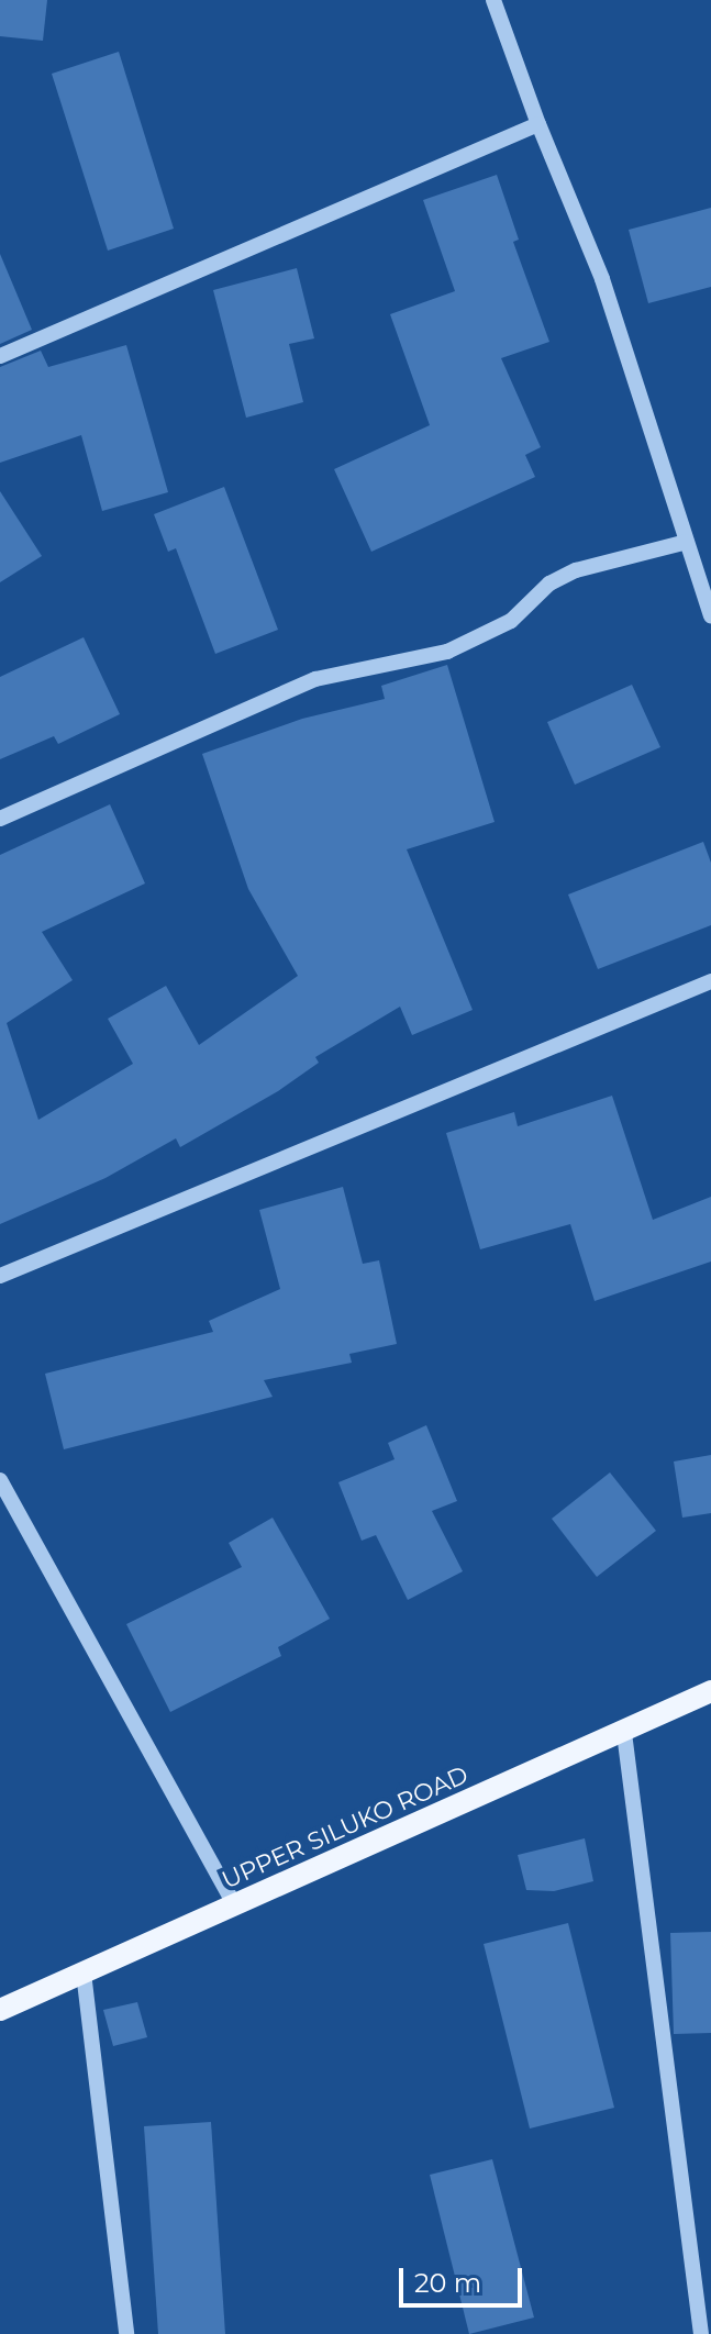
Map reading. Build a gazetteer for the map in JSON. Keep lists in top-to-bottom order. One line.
{"streets":{"main road":["UPPER SILUKO ROAD"]},"scale_bar":"20 m"}
